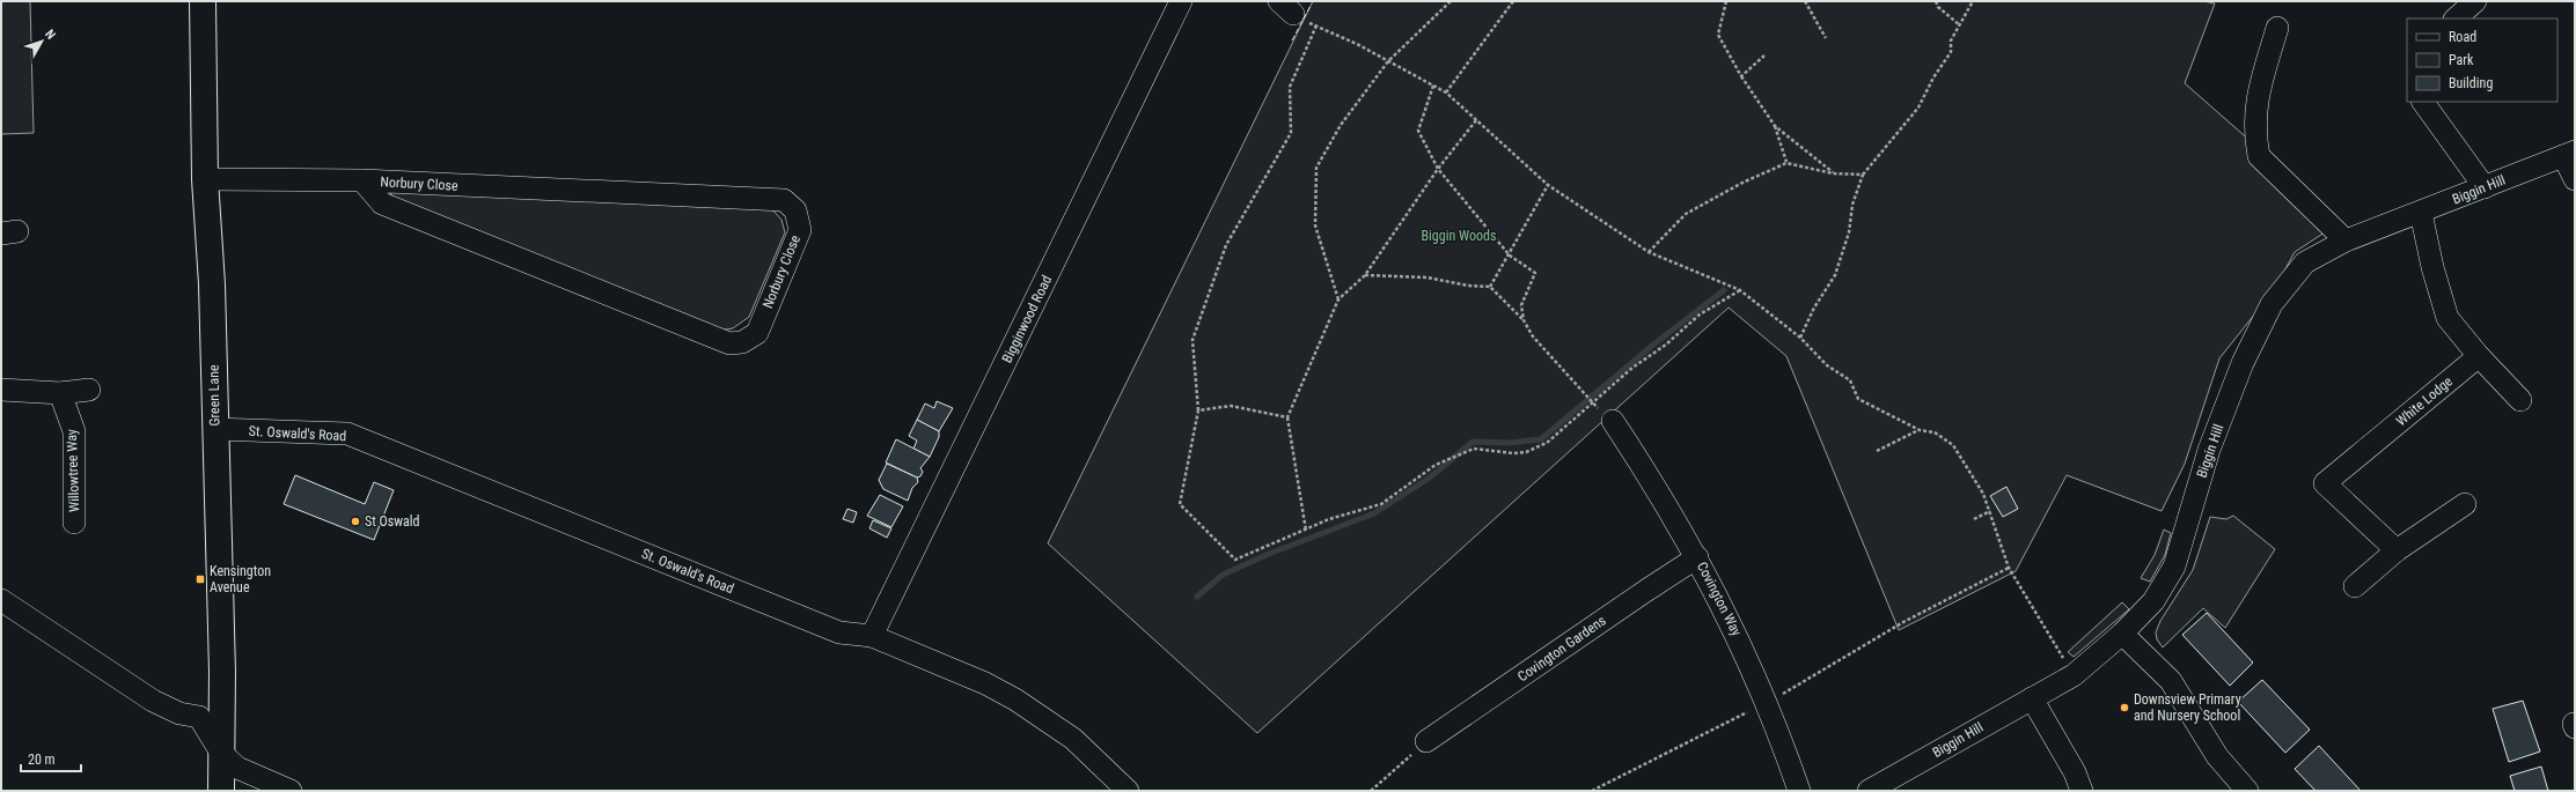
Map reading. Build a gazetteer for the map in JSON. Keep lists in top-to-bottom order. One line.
{"streets":{"main road":["Green Lane"],"street":["Norbury Close","Biggin Hill","Bigginwood Road","White Lodge","St. Oswald's Road","Willowtree Way","Covington Way","Covington Gardens"]},"crossings":[["Norbury Close","Green Lane"],["Bigginwood Road","St. Oswald's Road"],["Green Lane","St. Oswald's Road"],["Covington Way","Covington Gardens"]],"parks":["Biggin Woods"],"places":{"other":["St Oswald","Downsview Primary and Nursery School"],"transit":["Kensington Avenue"]},"legend":["Road","Park","Building"],"scale_bar":"20 m","north":"top right"}
